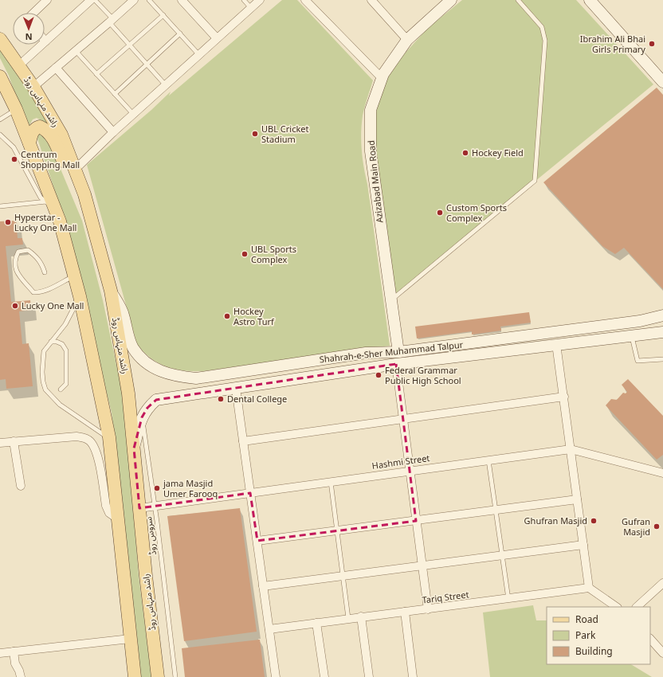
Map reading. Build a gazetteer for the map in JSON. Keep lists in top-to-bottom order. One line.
{"streets":{"main road":["راشد منہاس روڈ","Azizabad Main Road","Shahrah-e-Sher Muhammad Talpur"],"street":["Hashmi Street","Tariq Street"],"lane":["سروس روڈ"]},"crossings":[["راشد منہاس روڈ","Shahrah-e-Sher Muhammad Talpur"],["راشد منہاس روڈ","Hashmi Street"],["Azizabad Main Road","Shahrah-e-Sher Muhammad Talpur"],["Shahrah-e-Sher Muhammad Talpur","سروس روڈ"],["Hashmi Street","سروس روڈ"]],"places":["Ibrahim Ali Bhai Girls Primary","UBL Cricket Stadium","Hockey Field","Centrum Shopping Mall","Custom Sports Complex","Hyperstar - Lucky One Mall","UBL Sports Complex","Lucky One Mall","Hockey Astro Turf","Federal Grammar Public High School","Dental College","jama Masjid Umer Farooq","Ghufran Masjid","Gufran Masjid"],"legend":["Road","Park","Building"],"north":"bottom"}
